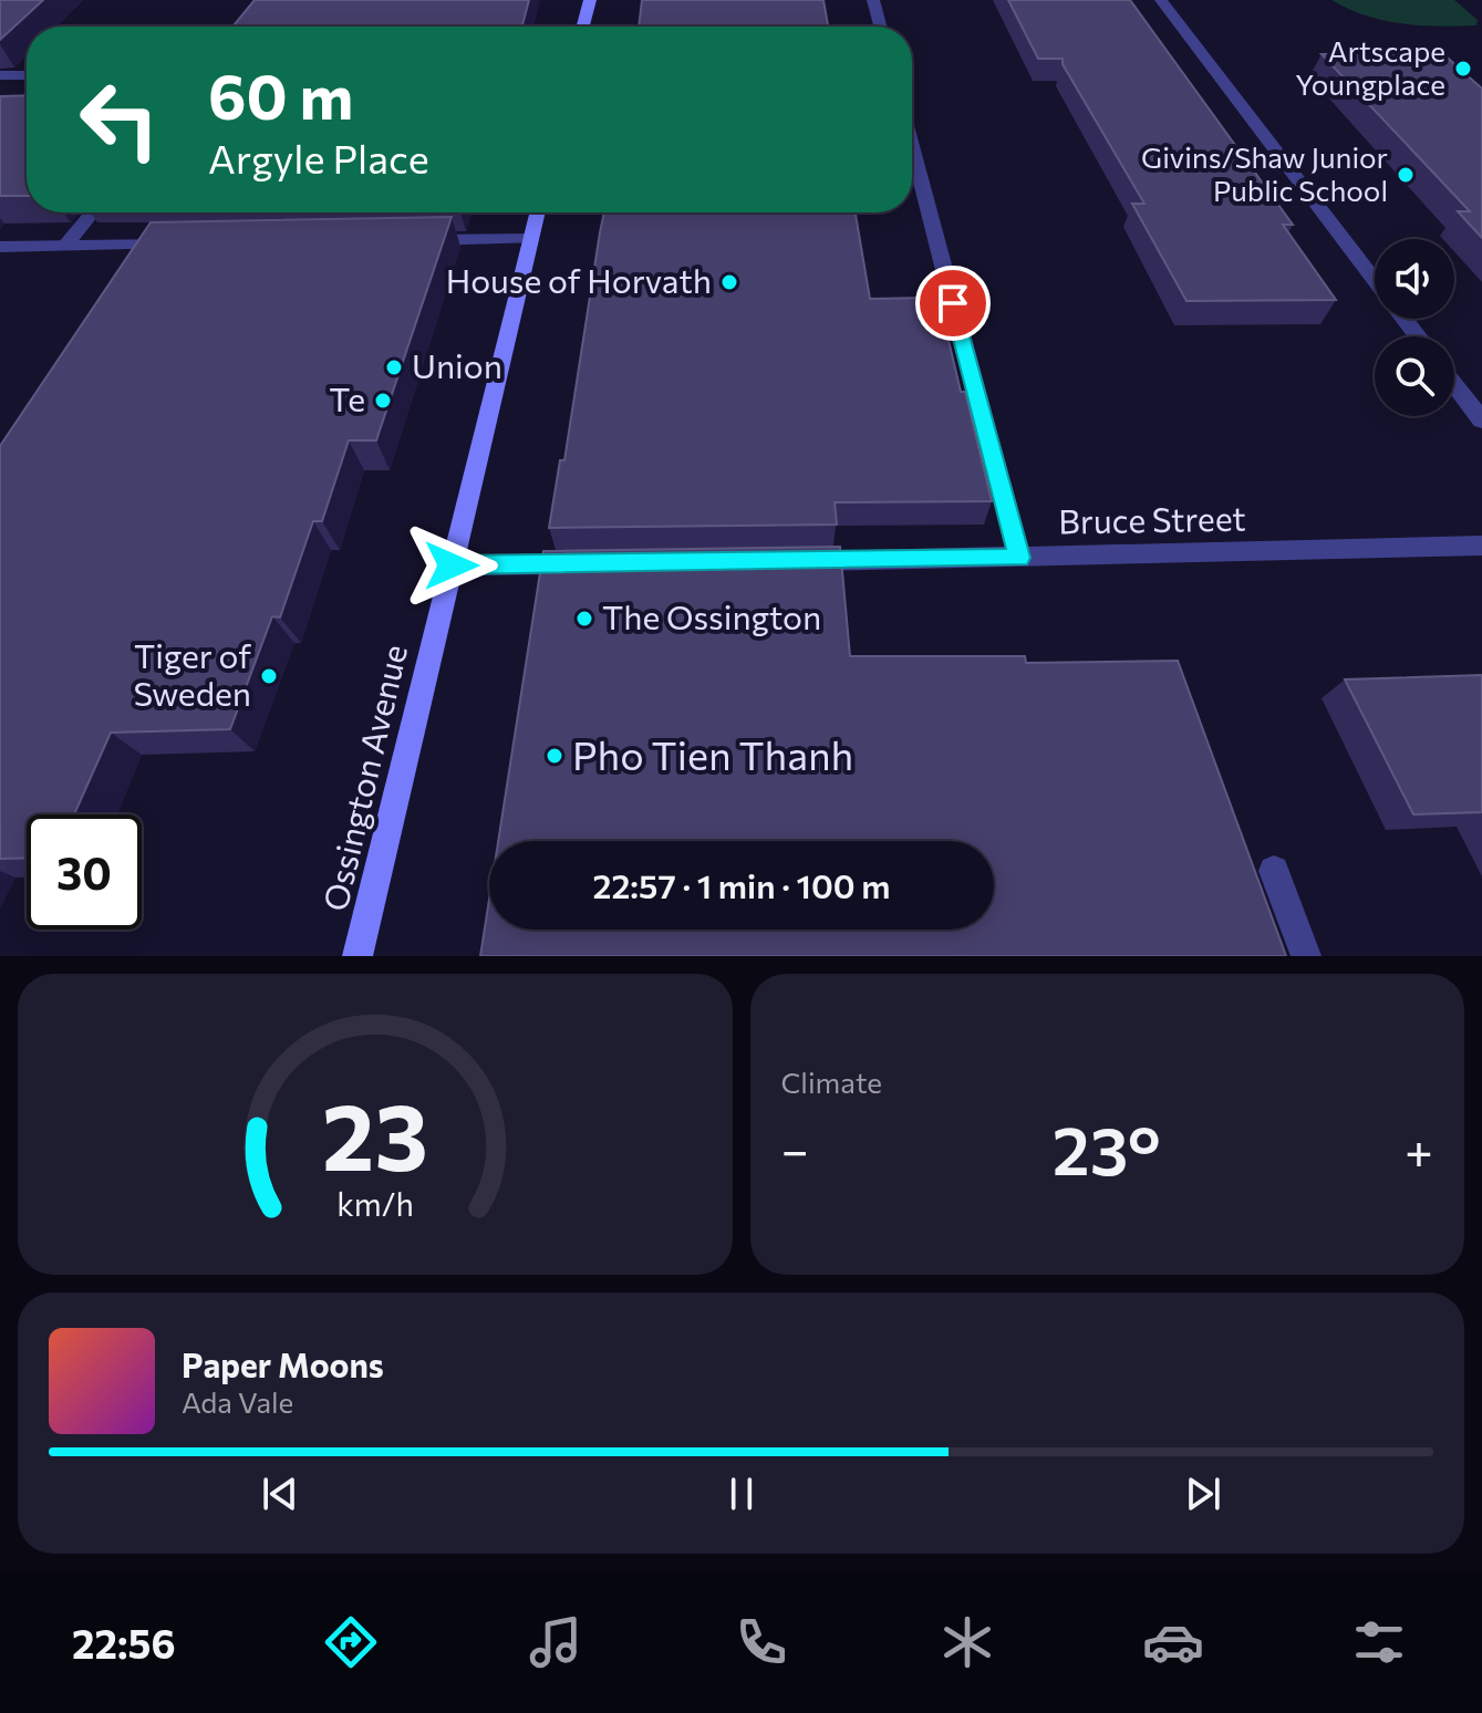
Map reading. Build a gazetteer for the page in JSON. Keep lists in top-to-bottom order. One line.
{"streets":{"street":["Bruce Street","Ossington Avenue"]},"places":["Artscape Youngplace","Givins/Shaw Junior Public School","House of Horvath","Union","Te","The Ossington","Tiger of Sweden","Pho Tien Thanh"],"page":{"turn":["60 m","Argyle Place"],"limit":"30","trip":"22:57 · 1 min · 100 m","tile":"Climate","heat":["−","23°","+"],"song":["Paper Moons","Ada Vale"],"tabs":"22:56","gauge":["23","km/h"]}}
